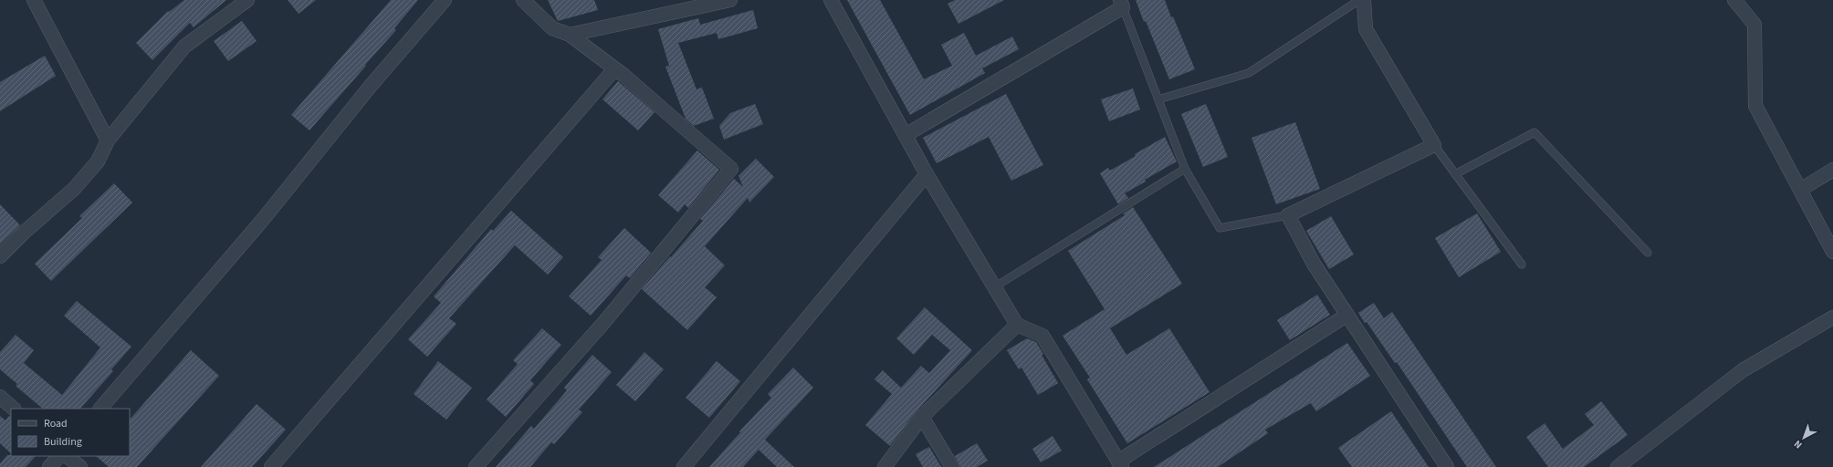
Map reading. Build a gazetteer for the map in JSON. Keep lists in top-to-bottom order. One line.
{"legend":["Road","Building"],"north":"bottom left"}
